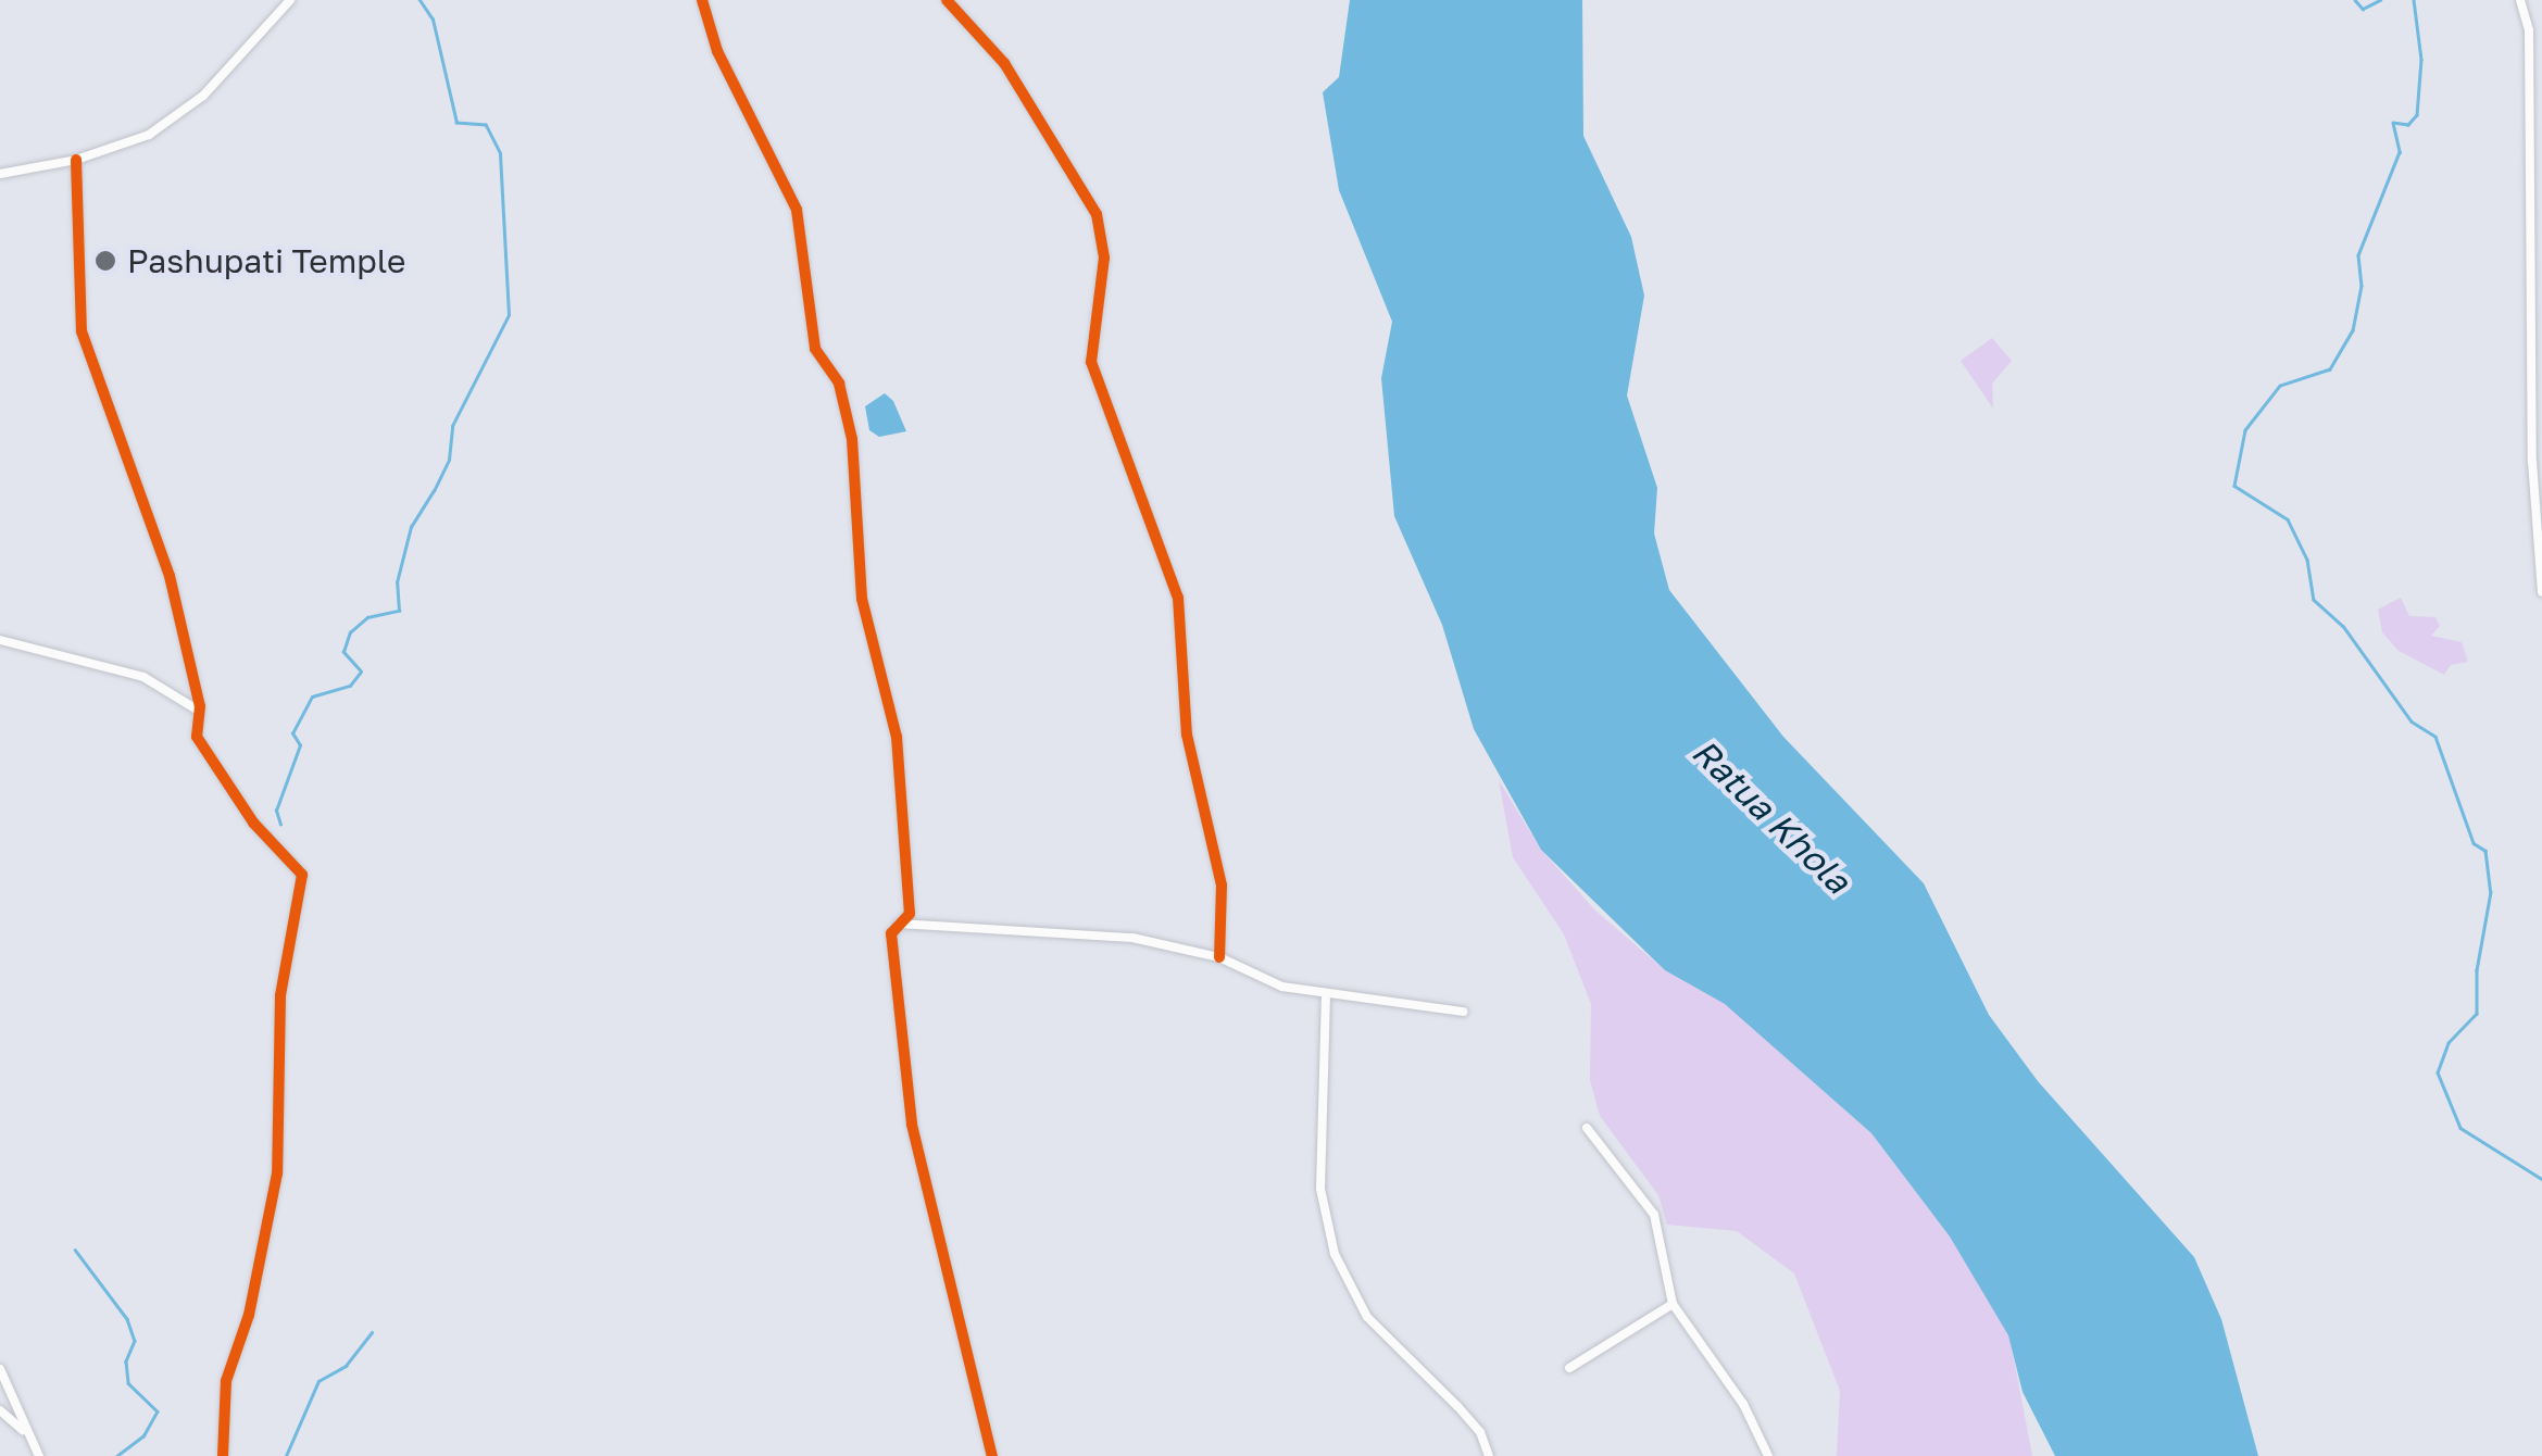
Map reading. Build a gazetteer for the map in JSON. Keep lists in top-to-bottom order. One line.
{"water":["Ratua Khola"],"places":["Pashupati Temple"]}
